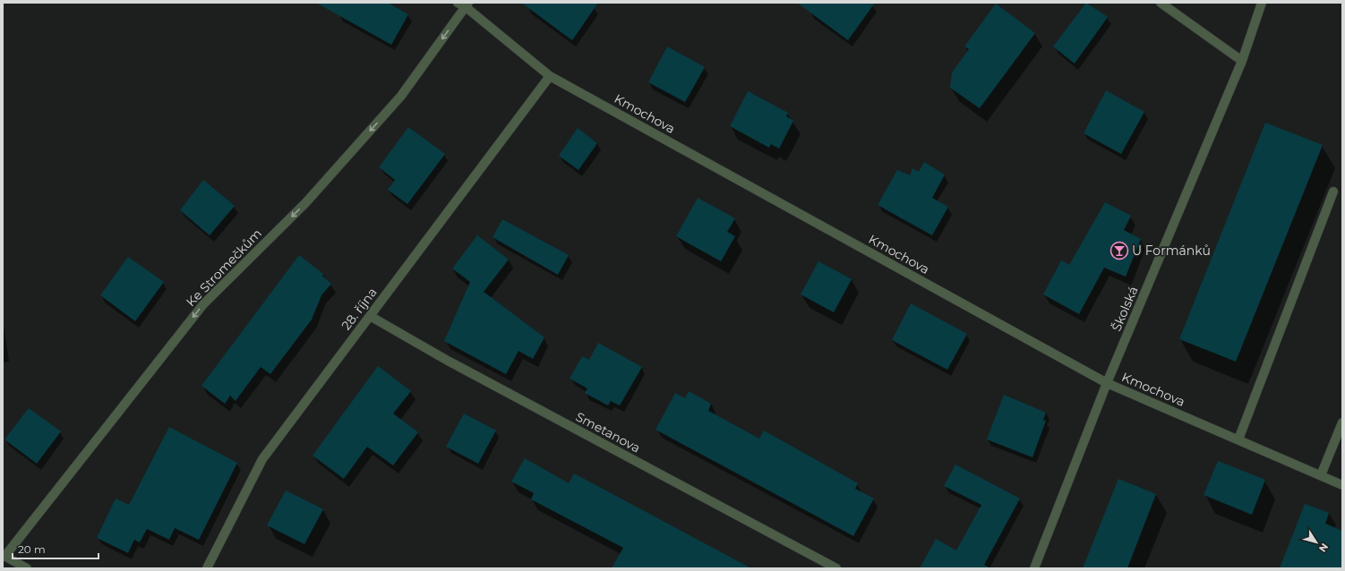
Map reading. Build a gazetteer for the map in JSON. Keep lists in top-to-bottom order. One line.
{"streets":{"street":["Kmochova","Ke Stromečkům","28. října","Školská","Smetanova"]},"crossings":[["Kmochova","Ke Stromečkům"],["Kmochova","28. října"],["Kmochova","Školská"],["28. října","Smetanova"]],"one_way":["Ke Stromečkům"],"places":{"bar":["U Formánků"]},"scale_bar":"20 m","north":"bottom right"}
